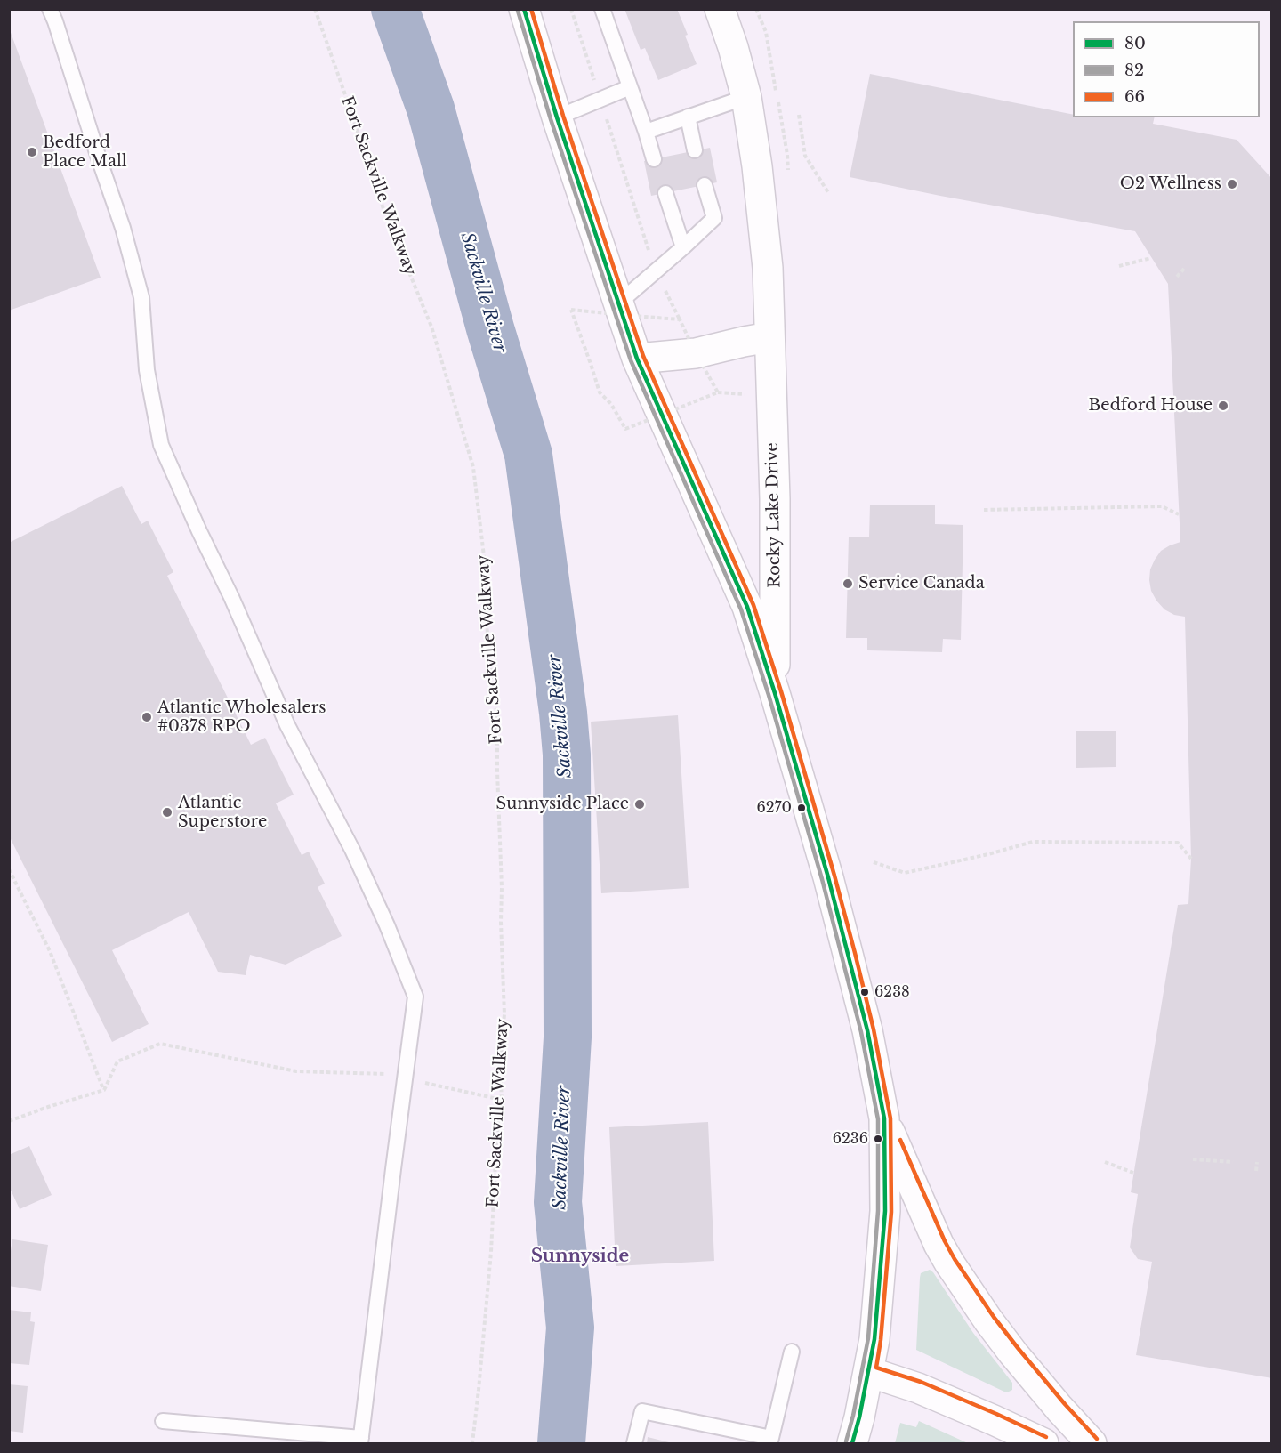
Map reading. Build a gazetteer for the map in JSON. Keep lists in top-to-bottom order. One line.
{"streets":{"main road":["Rocky Lake Drive"],"path":["Fort Sackville Walkway"]},"districts":["Sunnyside"],"water":["Sackville River"],"places":["Bedford Place Mall","O2 Wellness","Bedford House","Service Canada","Atlantic Wholesalers #0378 RPO","Sunnyside Place","6270","Atlantic Superstore","6238","6236"],"lines":["transit line 80","transit line 66","transit line 82"],"legend":["80","82","66"]}
